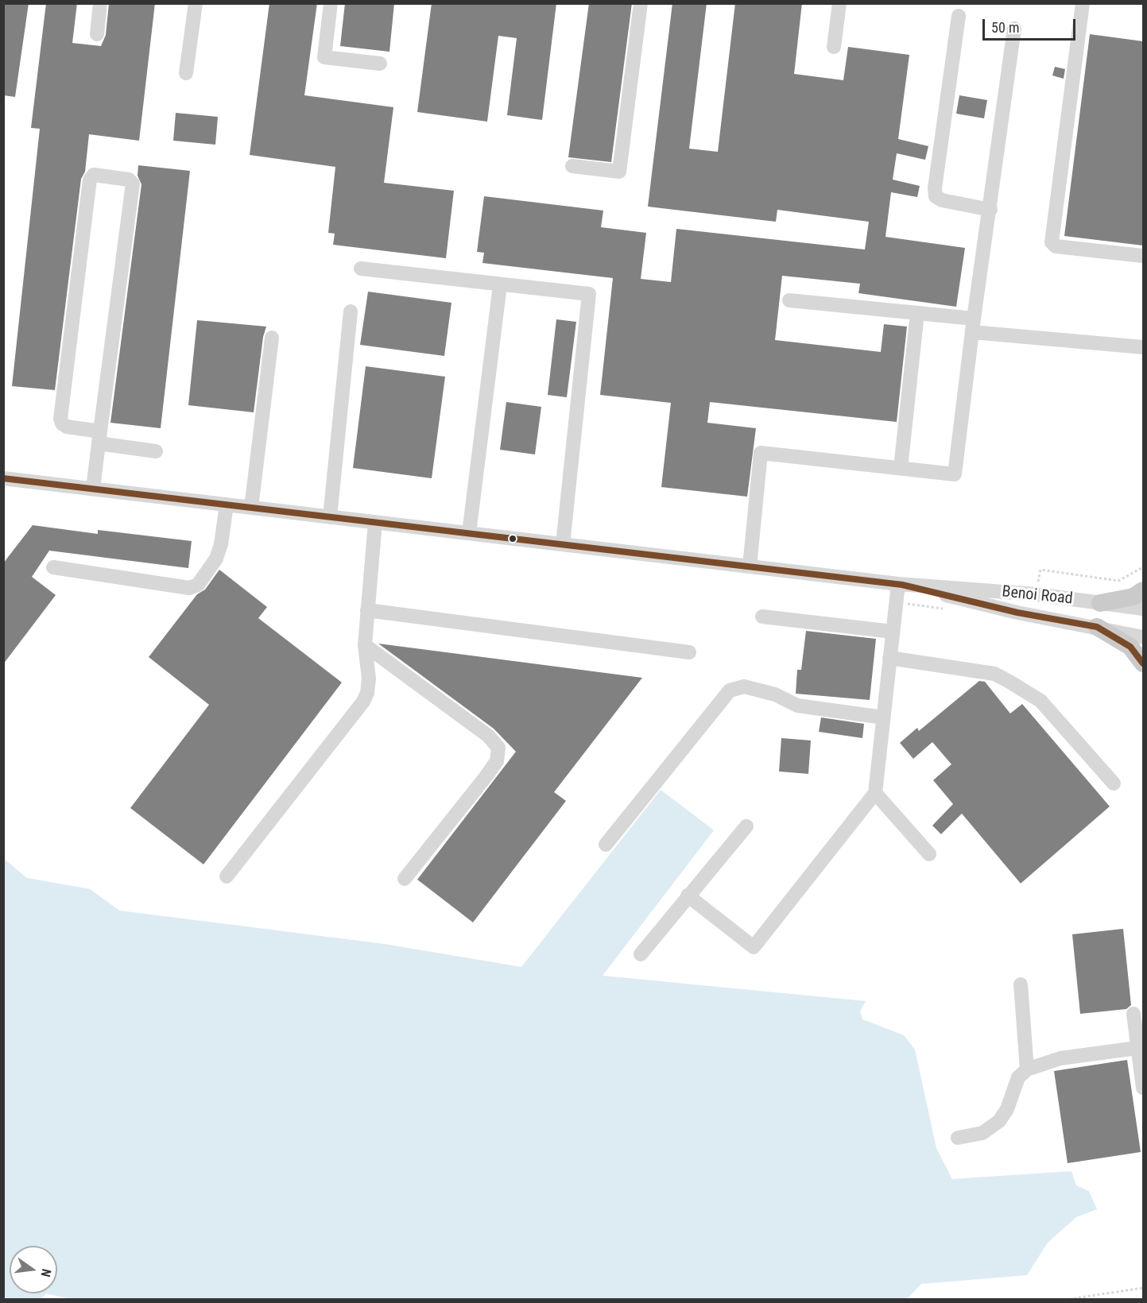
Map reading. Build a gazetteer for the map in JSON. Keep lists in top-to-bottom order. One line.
{"streets":{"street":["Benoi Road"]},"scale_bar":"50 m","north":"right"}
